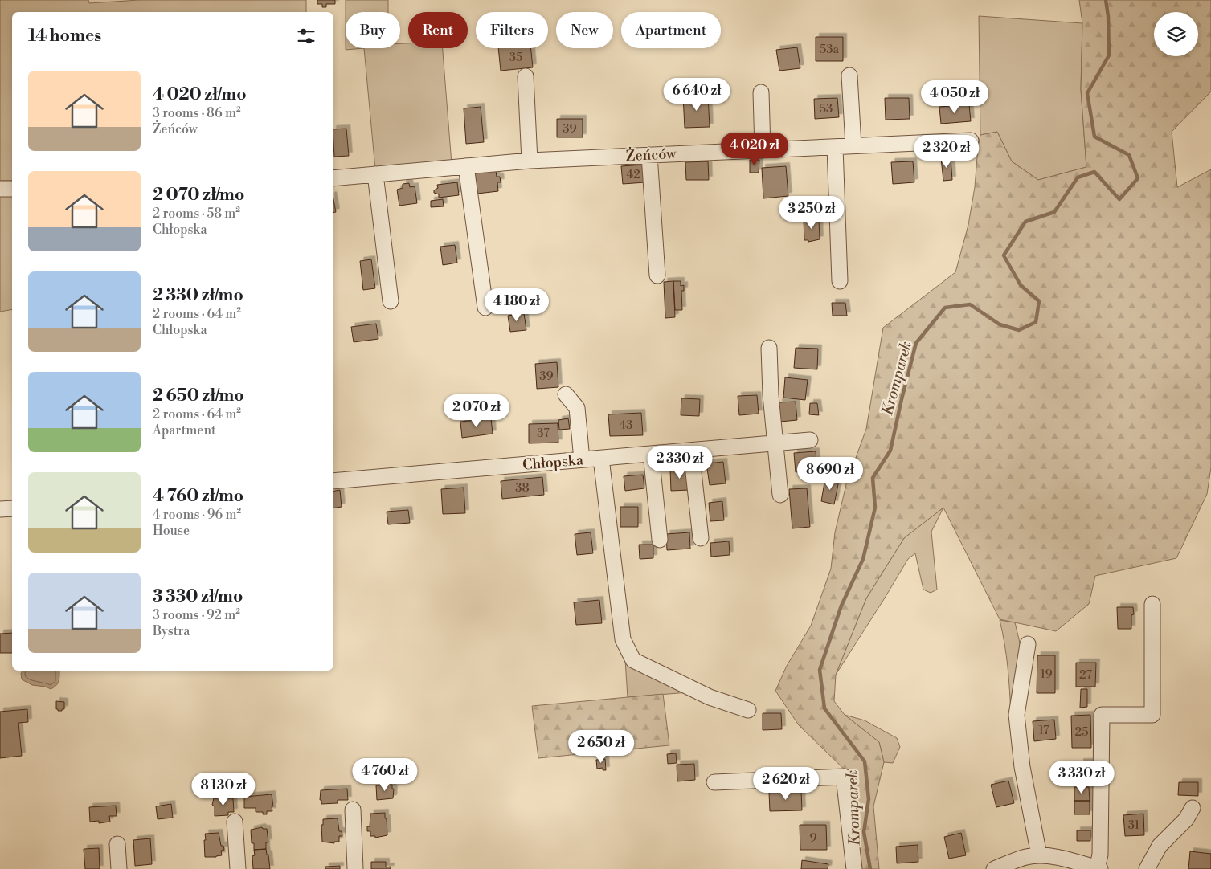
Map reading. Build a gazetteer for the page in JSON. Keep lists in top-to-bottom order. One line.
{"streets":{"street":["Żeńców","Chłopska"]},"water":["Kromparek"],"house_numbers":["53a","35","53","39","42","39","43","37","38","19","27","17","25","31","9"],"page":{"chip":["Buy","Rent","Filters","New","Apartment"],"heading":"14 homes","list":[{"name":"4 020 zł/mo","note":"3 rooms · 86 m² · Żeńców"},{"name":"2 070 zł/mo","note":"2 rooms · 58 m² · Chłopska"},{"name":"2 330 zł/mo","note":"2 rooms · 64 m² · Chłopska"},{"name":"2 650 zł/mo","note":"2 rooms · 64 m² · Apartment"},{"name":"4 760 zł/mo","note":"4 rooms · 96 m² · House"},{"name":"3 330 zł/mo","note":"3 rooms · 92 m² · Bystra"}],"price":["6 640 zł","4 050 zł","4 020 zł","2 320 zł","3 250 zł","4 180 zł","2 070 zł","2 330 zł","8 690 zł","2 650 zł","4 760 zł","3 330 zł","2 620 zł","8 130 zł"]}}
